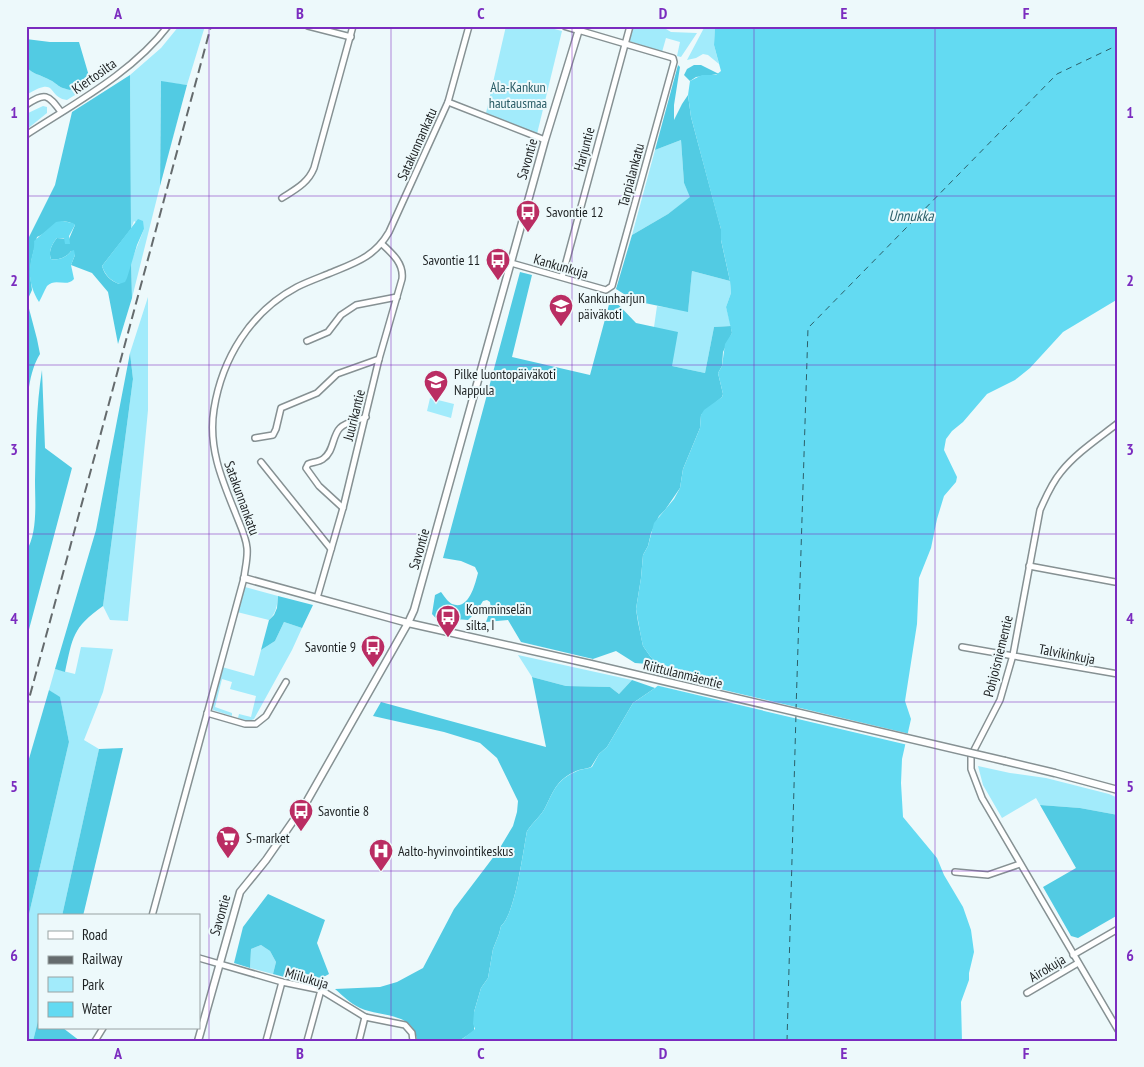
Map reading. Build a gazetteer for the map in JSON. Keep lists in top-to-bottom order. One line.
{"streets":{"street":["Kiertosilta","Satakunnankatu","Harjuntie","Savontie","Tarpialankatu","Kankunkuja","Juurikantie","Talvikinkuja","Pohjoisniementie","Riittulanmäentie","Airokuja","Miilukuja"]},"crossings":[["Satakunnankatu","Juurikantie"],["Satakunnankatu","Riittulanmäentie"],["Harjuntie","Tarpialankatu"],["Harjuntie","Kankunkuja"],["Savontie","Kankunkuja"],["Savontie","Riittulanmäentie"],["Savontie","Miilukuja"],["Tarpialankatu","Kankunkuja"],["Juurikantie","Riittulanmäentie"],["Talvikinkuja","Pohjoisniementie"],["Pohjoisniementie","Airokuja"]],"water":["Unnukka"],"parks":["Ala-Kankun hautausmaa"],"places":{"bus stop":["Savontie 12","Savontie 11","Komminselän silta, I","Savontie 9","Savontie 8"],"school or university":["Kankunharjun päiväkoti","Pilke luontopäiväkoti Nappula"],"supermarket":["S-market"],"hospital":["Aalto-hyvinvointikeskus"]},"legend":["Road","Railway","Park","Water"],"grid":{"columns":["A","B","C","D","E","F"],"rows":["1","2","3","4","5","6"]}}
